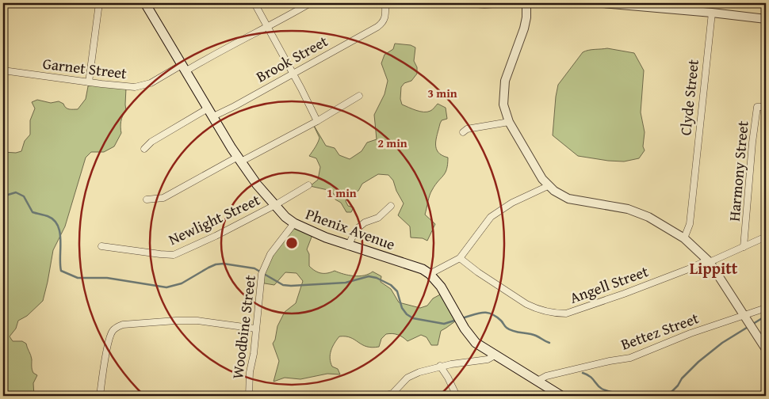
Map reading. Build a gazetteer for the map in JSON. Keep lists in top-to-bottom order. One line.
{"streets":{"main road":["Phenix Avenue"],"street":["Brook Street","Garnet Street","Clyde Street","Harmony Street","Newlight Street","Angell Street","Woodbine Street","Bettez Street"]},"crossings":[["Brook Street","Phenix Avenue"],["Garnet Street","Phenix Avenue"],["Harmony Street","Angell Street"],["Newlight Street","Phenix Avenue"],["Phenix Avenue","Woodbine Street"],["Phenix Avenue","Bettez Street"]],"districts":["Lippitt"],"rings":["3 min","2 min","1 min"]}
